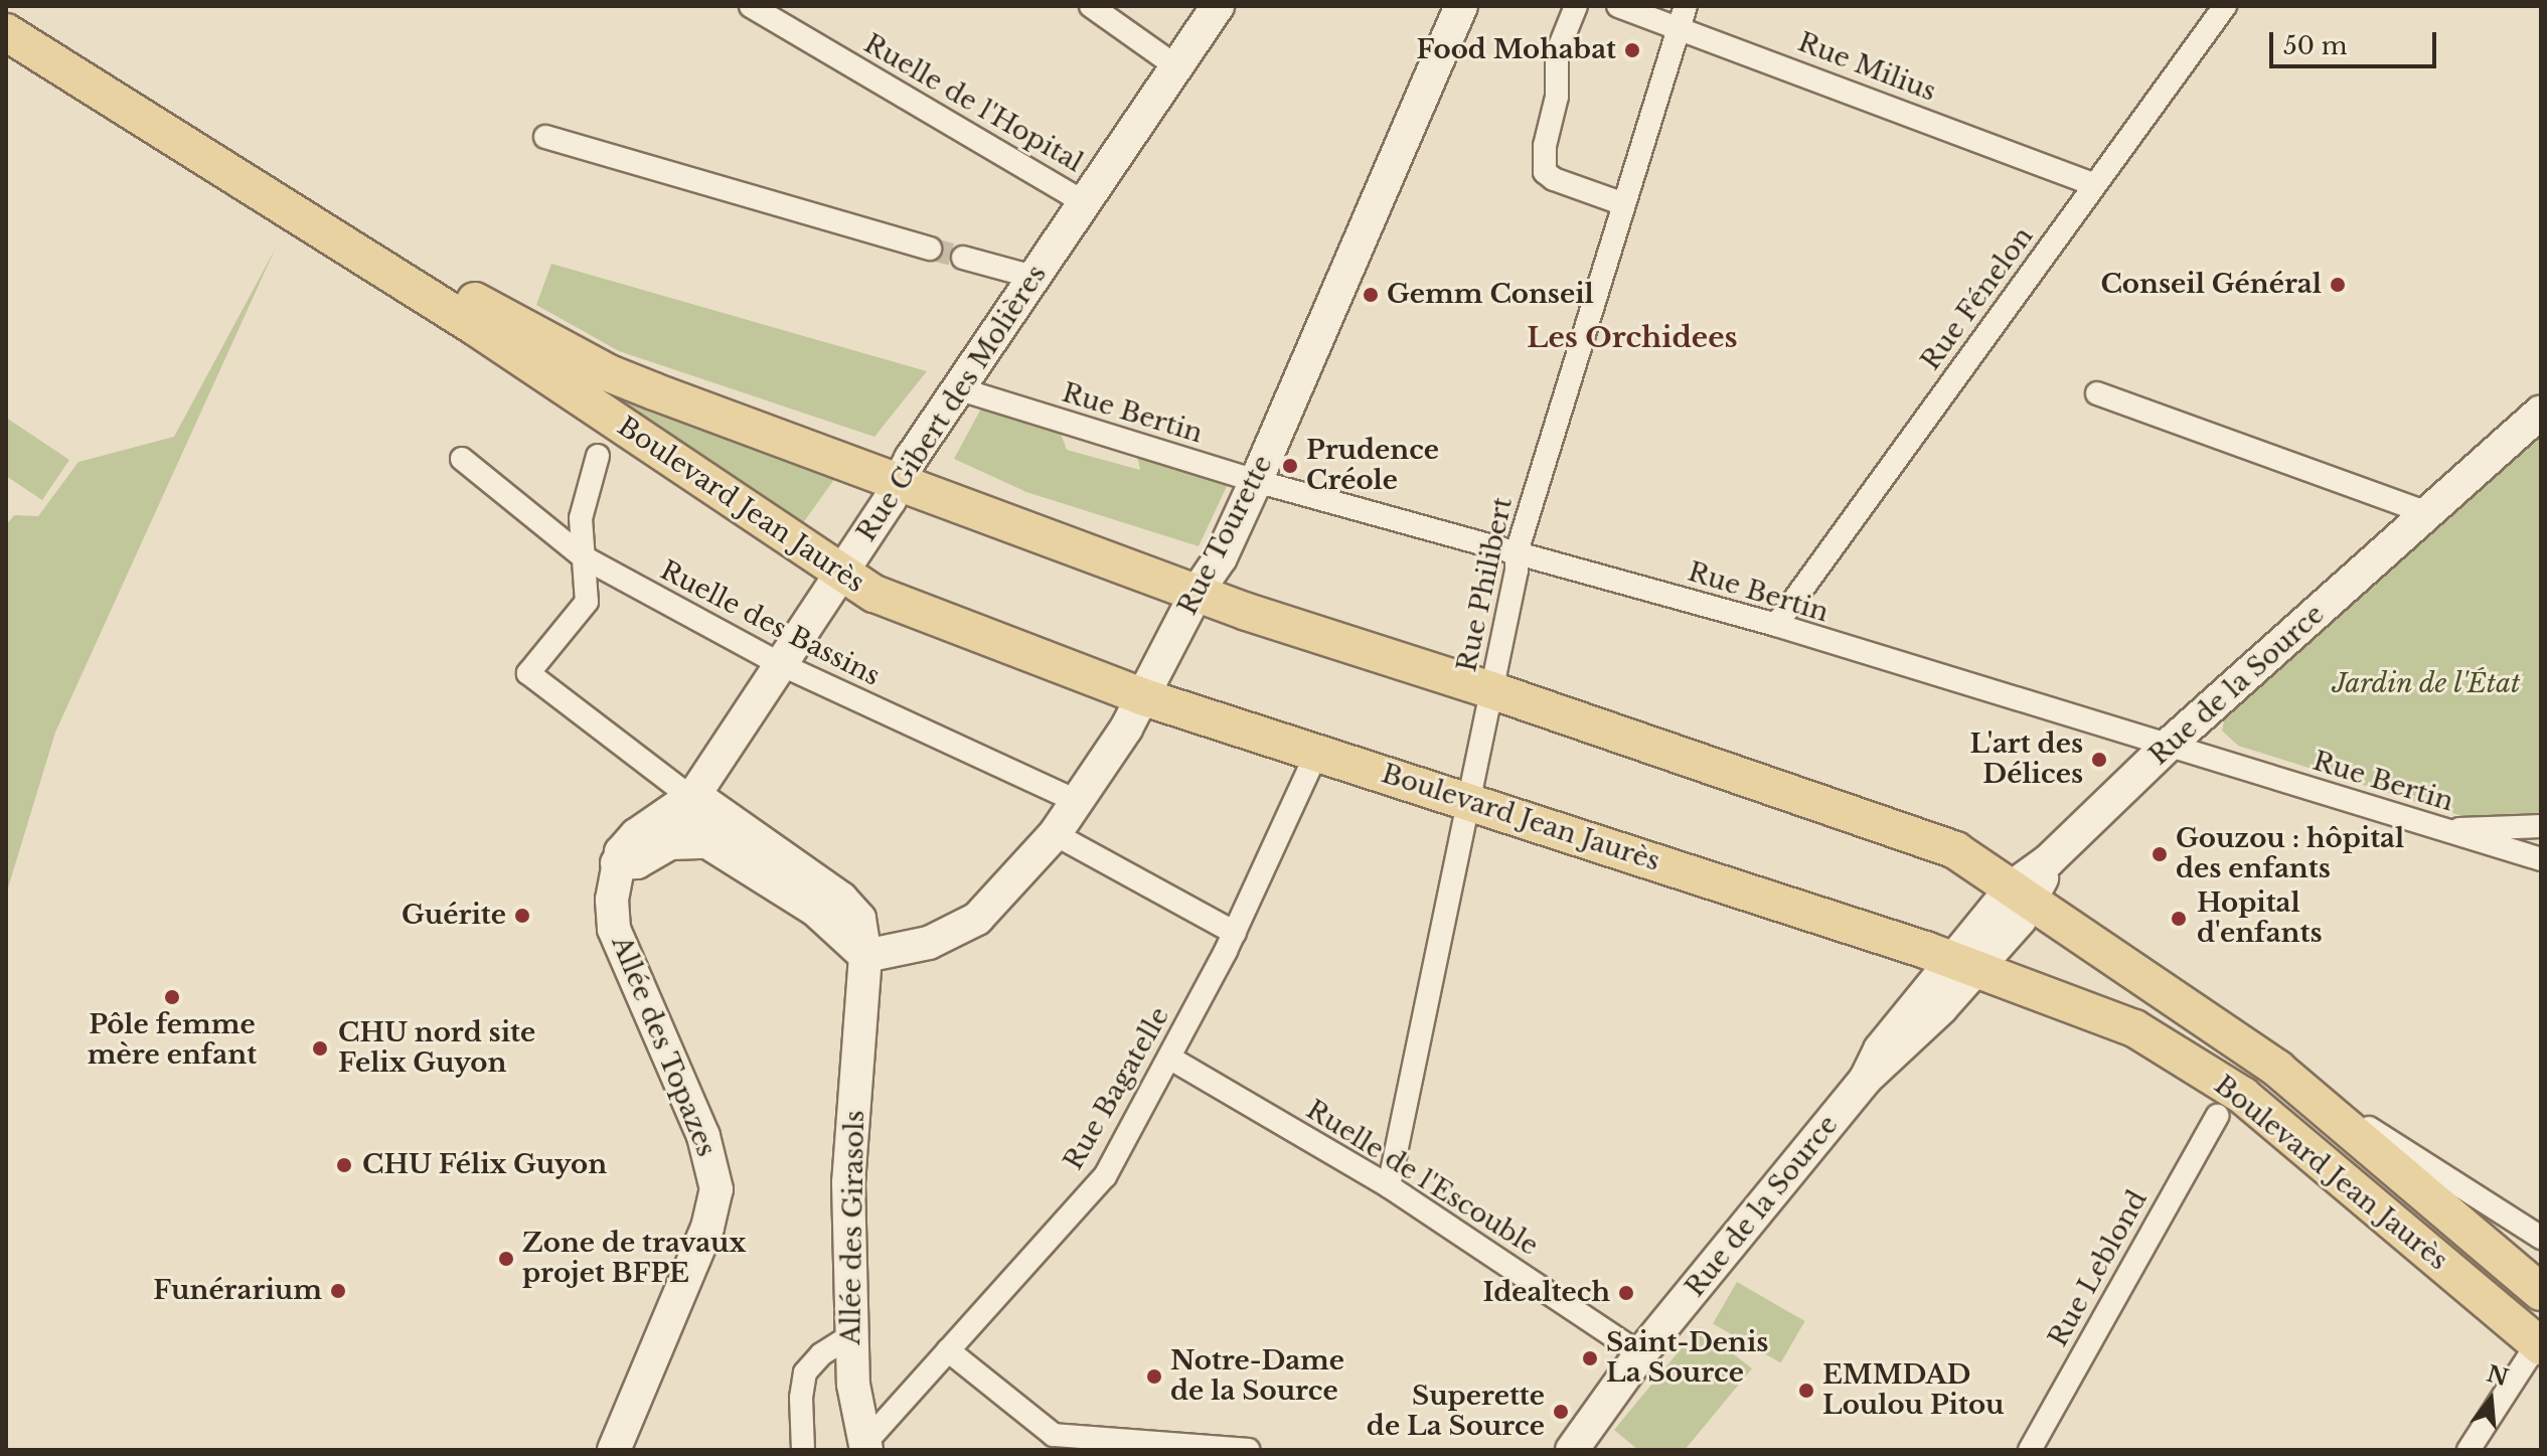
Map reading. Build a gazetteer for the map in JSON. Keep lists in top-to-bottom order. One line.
{"streets":{"main road":["Rue Gibert des Molières","Boulevard Jean Jaurès","Rue Tourette","Rue de la Source","Allée des Topazes","Allée des Girasols"],"street":["Rue Milius","Ruelle de l'Hopital","Rue Fénelon","Rue Bertin","Rue Philibert","Ruelle des Bassins","Rue Bagatelle","Ruelle de l'Escouble","Rue Leblond"]},"crossings":[["Rue Milius","Rue Fénelon"],["Rue Milius","Rue Philibert"],["Ruelle de l'Hopital","Rue Gibert des Molières"],["Rue Fénelon","Rue Bertin"],["Rue Gibert des Molières","Rue Bertin"],["Rue Gibert des Molières","Boulevard Jean Jaurès"],["Rue Gibert des Molières","Ruelle des Bassins"],["Rue Gibert des Molières","Allée des Topazes"],["Rue Gibert des Molières","Allée des Girasols"],["Rue Bertin","Rue Tourette"],["Rue Bertin","Rue Philibert"],["Rue Bertin","Rue de la Source"],["Boulevard Jean Jaurès","Rue Tourette"],["Boulevard Jean Jaurès","Rue Philibert"],["Boulevard Jean Jaurès","Rue de la Source"],["Boulevard Jean Jaurès","Rue Bagatelle"],["Rue Tourette","Ruelle des Bassins"],["Rue Tourette","Allée des Girasols"],["Rue Philibert","Ruelle de l'Escouble"],["Rue de la Source","Ruelle de l'Escouble"],["Rue Bagatelle","Ruelle de l'Escouble"],["Rue Bagatelle","Allée des Girasols"]],"districts":["Les Orchidees"],"parks":["Jardin de l'État"],"places":["Food Mohabat","Conseil Général","Gemm Conseil","Prudence Créole","L'art des Délices","Gouzou : hôpital des enfants","Guérite","Hopital d'enfants","Pôle femme mère enfant","CHU nord site Felix Guyon","CHU Félix Guyon","Zone de travaux projet BFPE","Funérarium","Idealtech","Saint-Denis La Source","Notre-Dame de la Source","EMMDAD Loulou Pitou","Superette de La Source"],"scale_bar":"50 m","north":"top"}
